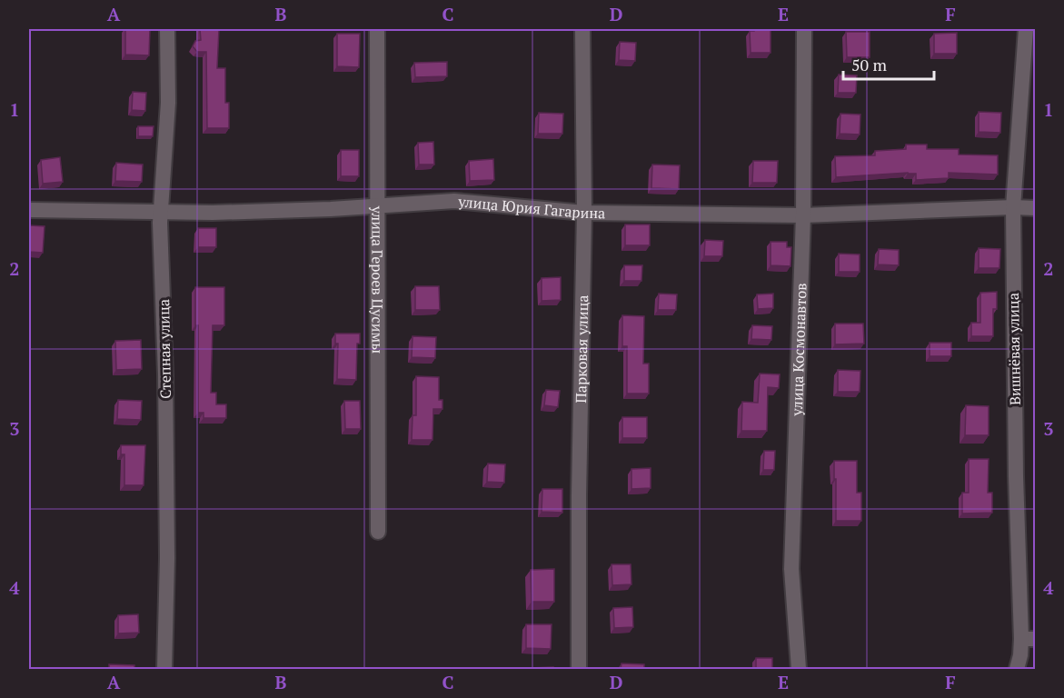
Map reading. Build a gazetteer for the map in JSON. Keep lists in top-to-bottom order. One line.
{"streets":{"street":["улица Юрия Гагарина","улица Героев Цусимы","Степная улица","Парковая улица","улица Космонавтов","Вишнёвая улица"]},"crossings":[["улица Юрия Гагарина","улица Героев Цусимы"],["улица Юрия Гагарина","Степная улица"],["улица Юрия Гагарина","Парковая улица"],["улица Юрия Гагарина","улица Космонавтов"],["улица Юрия Гагарина","Вишнёвая улица"]],"scale_bar":"50 m","grid":{"columns":["A","B","C","D","E","F"],"rows":["1","2","3","4"]}}
